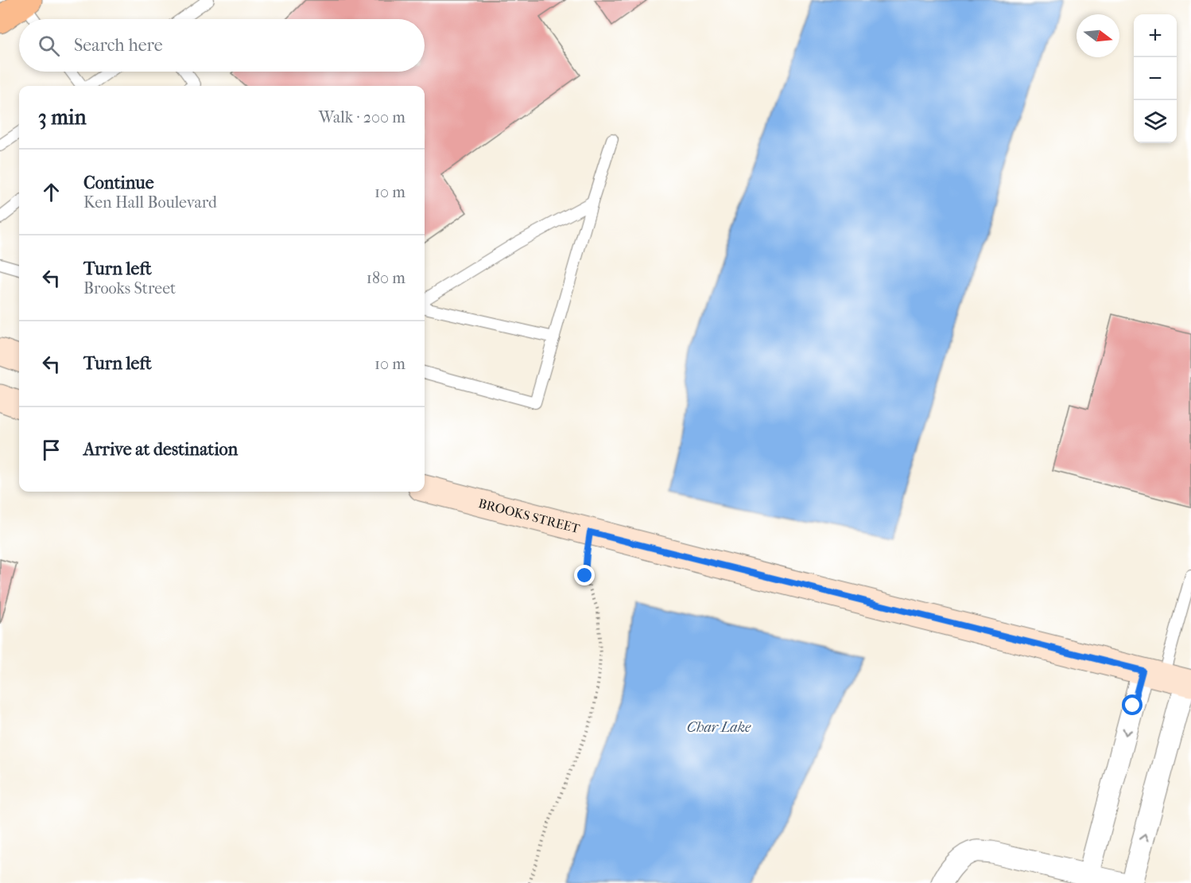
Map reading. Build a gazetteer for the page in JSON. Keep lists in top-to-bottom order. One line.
{"streets":{"main road":["BROOKS STREET"]},"water":["Char Lake"],"north":"right","page":{"map_buttons":["+","−"],"search":"Search here","heading":["3 min","Walk · 200 m"],"list":[["Continue","Ken Hall Boulevard","10 m"],["Turn left","Brooks Street","180 m"],["Turn left","10 m"],"Arrive at destination"]}}
